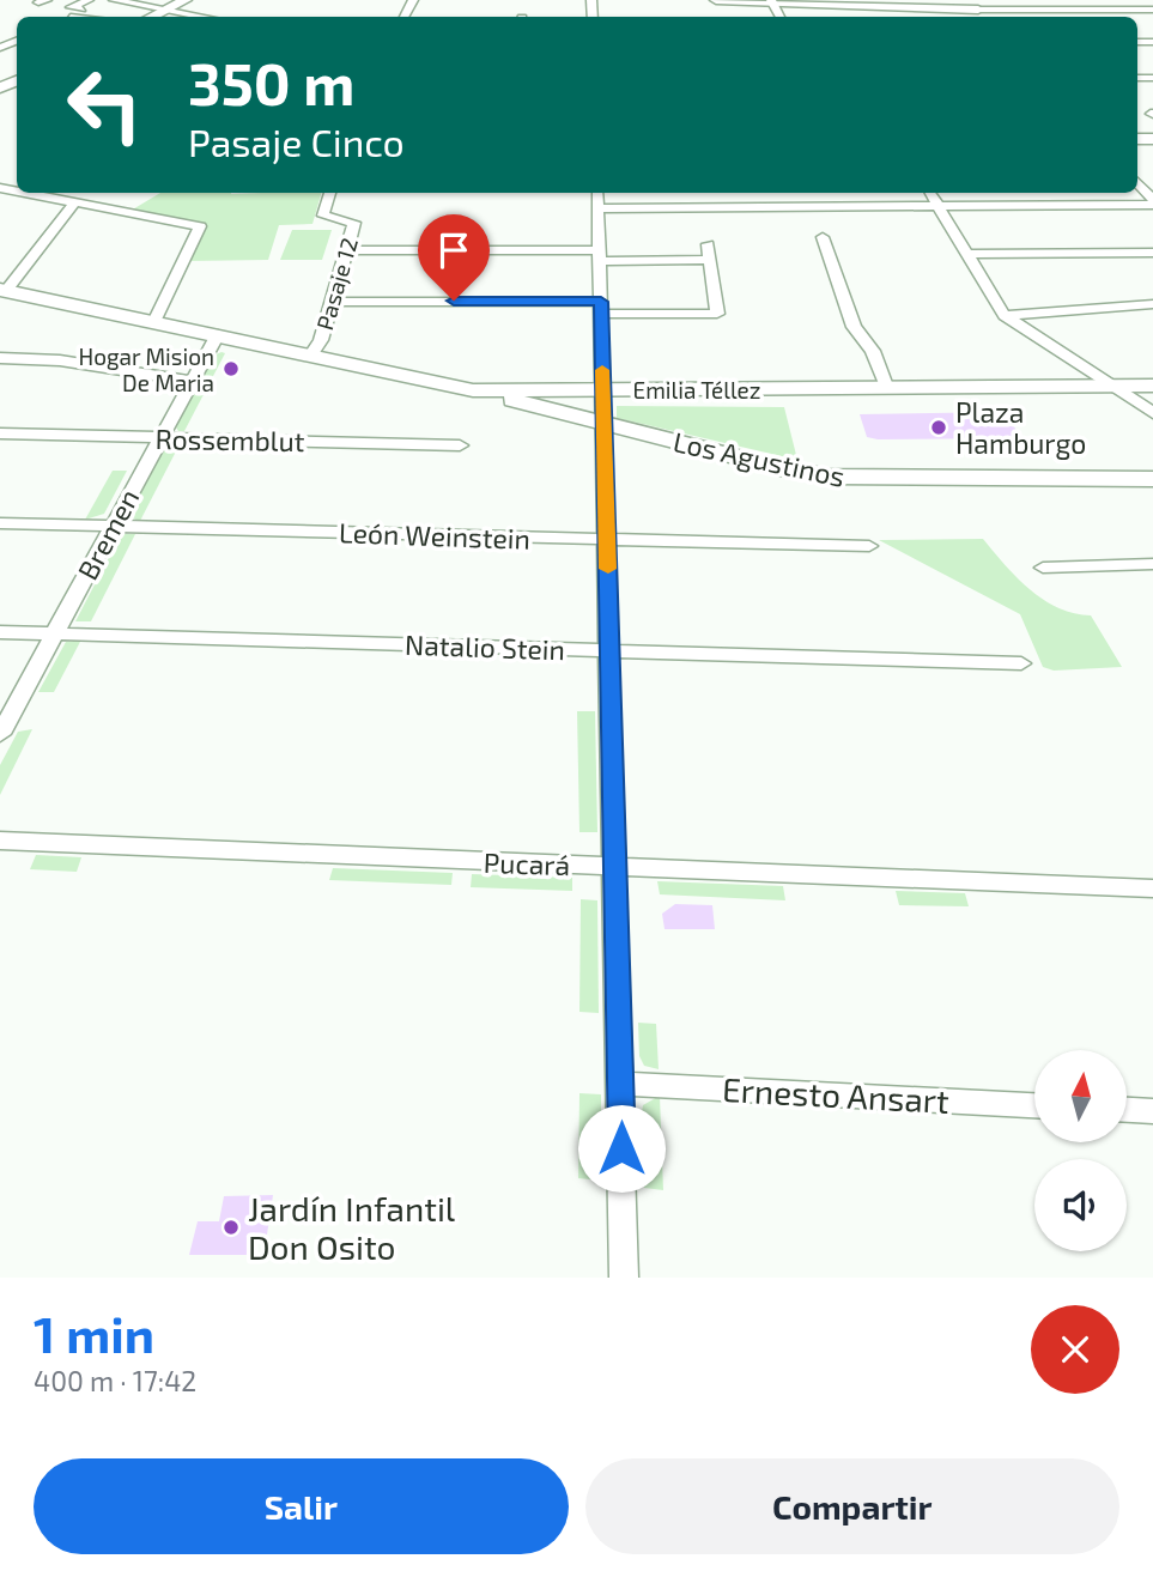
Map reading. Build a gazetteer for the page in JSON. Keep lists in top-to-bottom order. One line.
{"streets":{"street":["Pasaje 12","Emilia Téllez","Rossemblut","Los Agustinos","Bremen","León Weinstein","Natalio Stein","Pucará","Ernesto Ansart"]},"crossings":[["Pasaje 12","Emilia Téllez"],["Emilia Téllez","Los Agustinos"],["Emilia Téllez","Bremen"],["Rossemblut","Bremen"],["Bremen","León Weinstein"],["Bremen","Natalio Stein"]],"places":["Hogar Mision De Maria","Plaza Hamburgo","Jardín Infantil Don Osito"],"north":"top","page":{"turn":["350 m","Pasaje Cinco"],"heading":["1 min","400 m · 17:42"],"buttons":["Salir","Compartir"]}}
